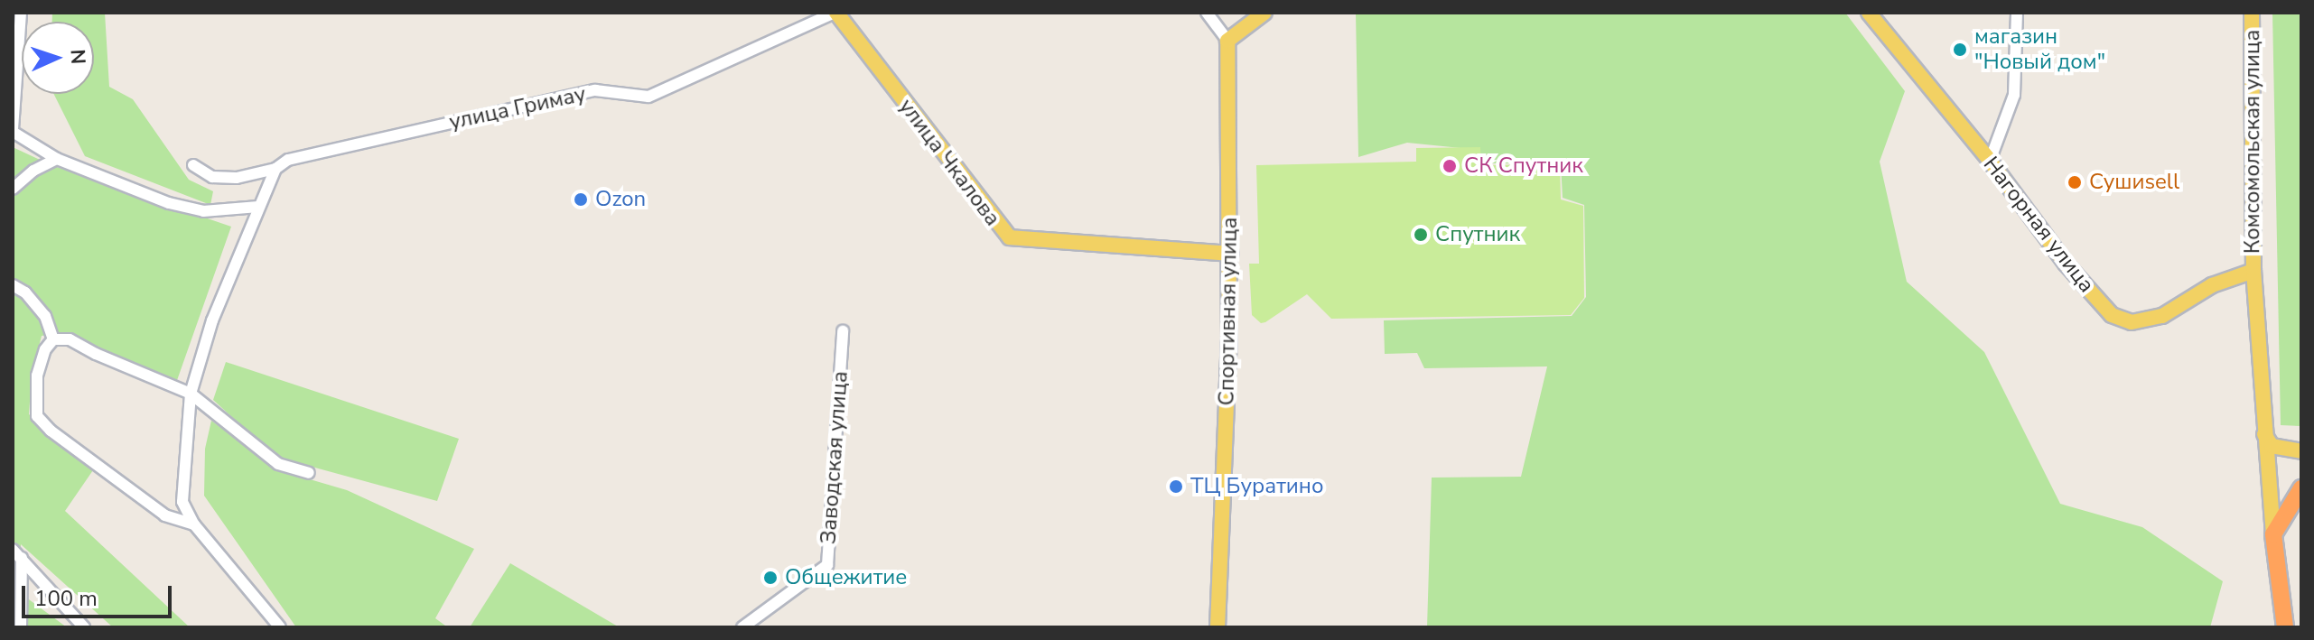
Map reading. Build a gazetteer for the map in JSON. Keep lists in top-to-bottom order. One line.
{"streets":{"main road":["Комсомольская улица","улица Чкалова","Нагорная улица","Спортивная улица"],"street":["улица Гримау","Заводская улица"]},"crossings":[["улица Гримау","улица Чкалова"],["Комсомольская улица","Нагорная улица"],["улица Чкалова","Спортивная улица"]],"places":["магазин \"Новый дом\"","СК Спутник","Сушиsell","Ozon","Спутник","ТЦ Буратино","Общежитие"],"scale_bar":"100 m","north":"right"}
